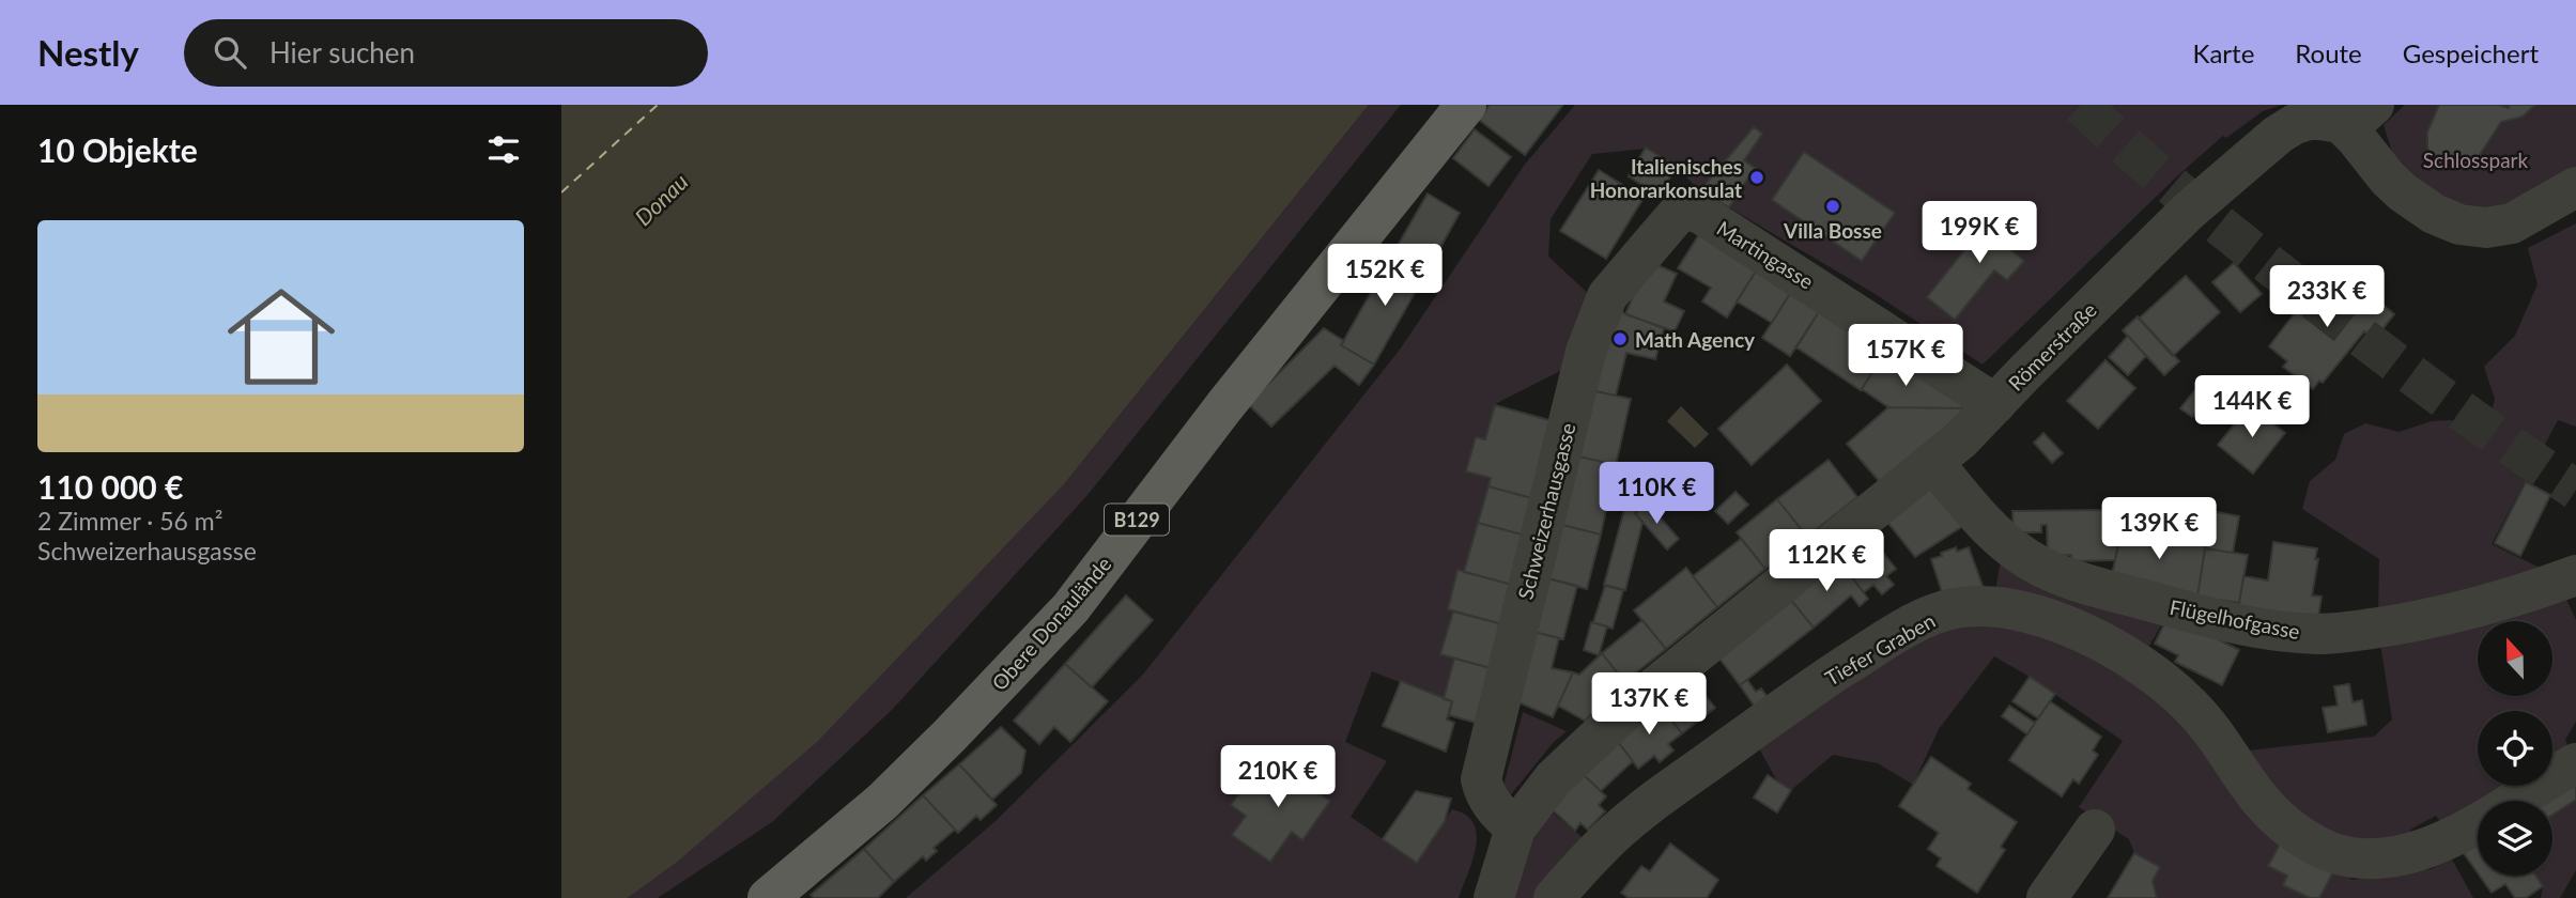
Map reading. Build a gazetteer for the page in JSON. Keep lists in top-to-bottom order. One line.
{"streets":{"main road":["B129","Obere Donaulände"],"street":["Martingasse","Römerstraße","Schweizerhausgasse","Flügelhofgasse","Tiefer Graben"]},"crossings":[["Martingasse","Römerstraße"],["Martingasse","Schweizerhausgasse"],["Römerstraße","Schweizerhausgasse"],["Römerstraße","Flügelhofgasse"]],"water":["Donau"],"parks":["Schlosspark"],"places":["Italienisches Honorarkonsulat","Villa Bosse","Math Agency"],"north":"top","page":{"header":"Nestly","search":"Hier suchen","nav":["Karte","Route","Gespeichert"],"heading":"10 Objekte","list":[{"name":"110 000 €","note":"2 Zimmer · 56 m² · Schweizerhausgasse"}],"price":["199K €","152K €","233K €","157K €","144K €","110K €","139K €","112K €","137K €","210K €"]}}
